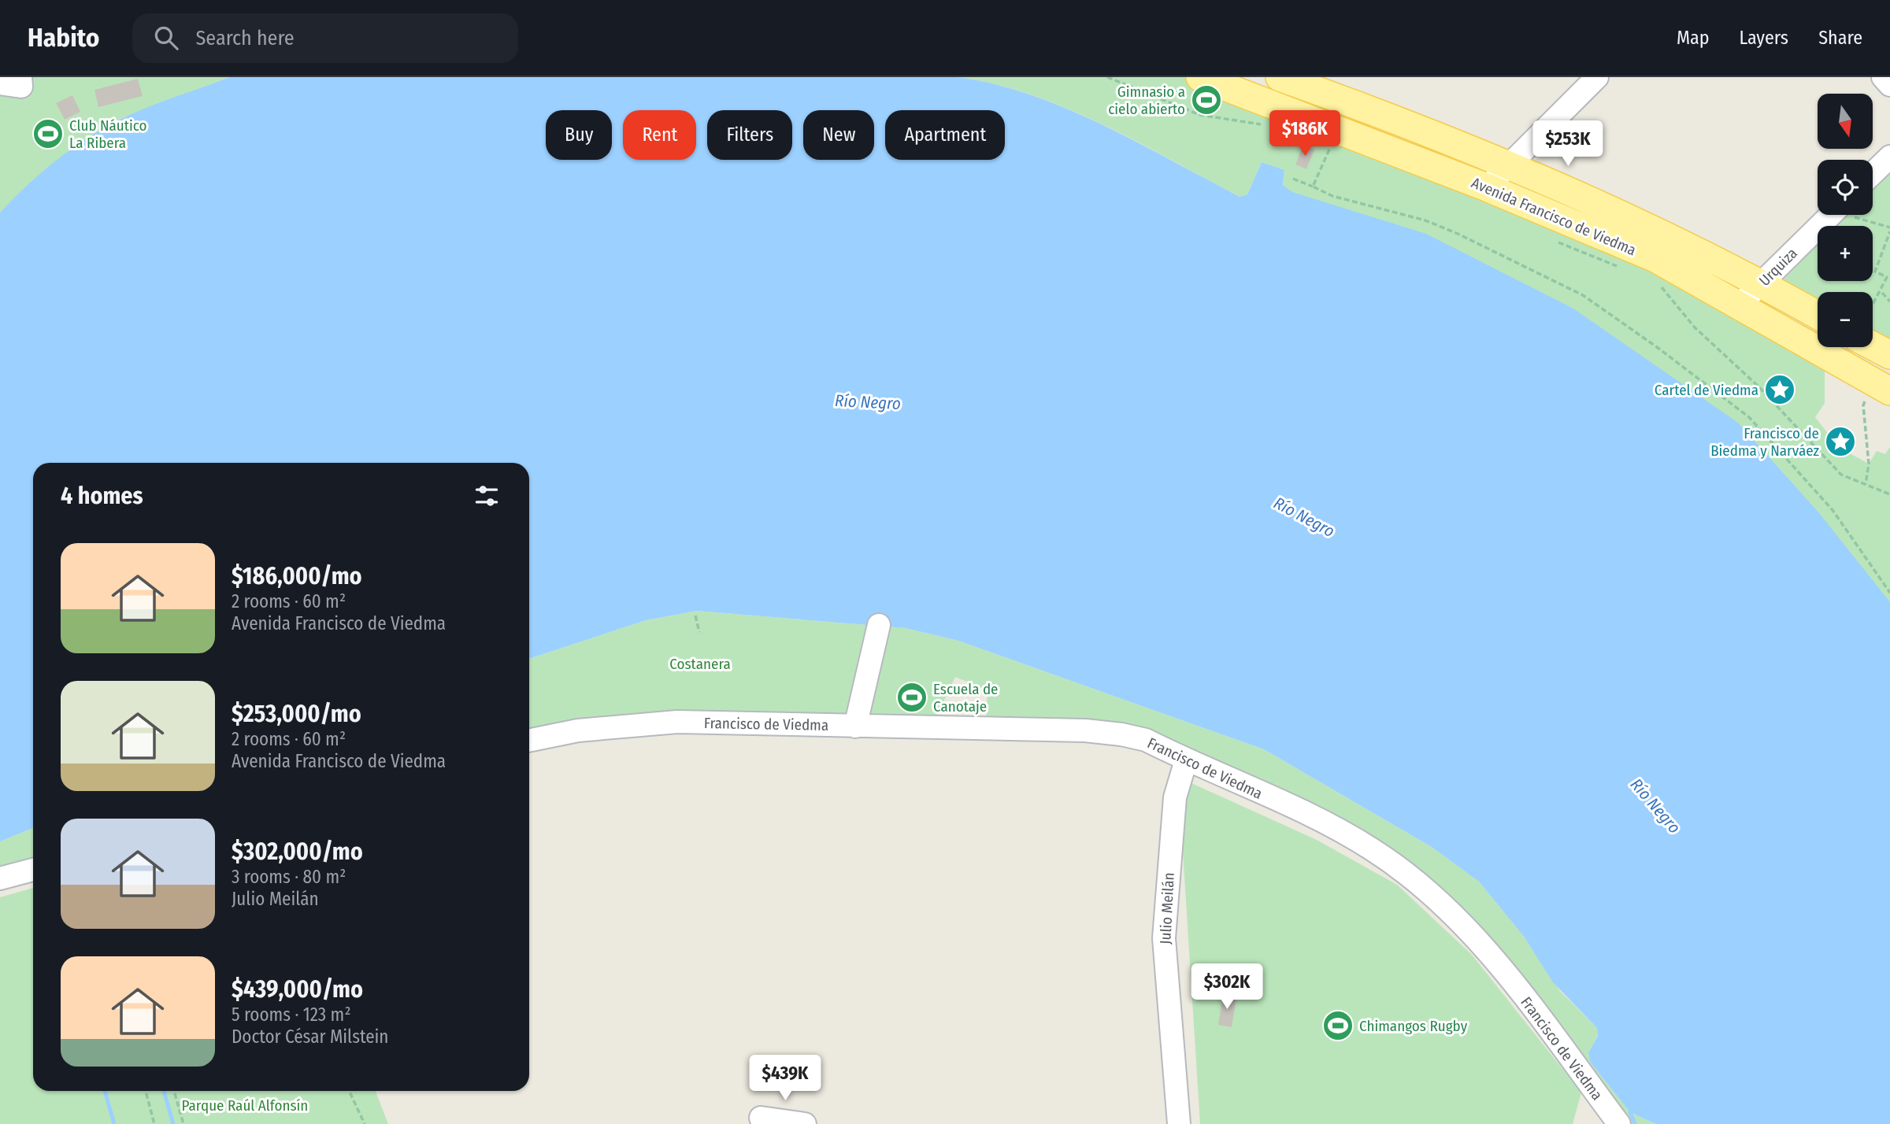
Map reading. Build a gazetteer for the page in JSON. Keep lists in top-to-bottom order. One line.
{"streets":{"main road":["Avenida Francisco de Viedma"],"street":["Urquiza","Francisco de Viedma","Julio Meilán"]},"crossings":[["Avenida Francisco de Viedma","Urquiza"],["Francisco de Viedma","Julio Meilán"]],"water":["Río Negro"],"parks":["Costanera","Parque Raúl Alfonsín"],"places":{"sports":["Gimnasio a cielo abierto","Club Náutico La Ribera","Escuela de Canotaje","Chimangos Rugby"],"place":["Cartel de Viedma","Francisco de Biedma y Narváez"]},"north":"bottom","page":{"header":"Habito","search":"Search here","nav":["Map","Layers","Share"],"map_buttons":["+","−"],"price":["$186K","$253K","$302K","$439K"],"chip":["Buy","Rent","Filters","New","Apartment"],"heading":"4 homes","list":[{"name":"$186,000/mo","note":"2 rooms · 60 m² · Avenida Francisco de Viedma"},{"name":"$253,000/mo","note":"2 rooms · 60 m² · Avenida Francisco de Viedma"},{"name":"$302,000/mo","note":"3 rooms · 80 m² · Julio Meilán"},{"name":"$439,000/mo","note":"5 rooms · 123 m² · Doctor César Milstein"}]}}
